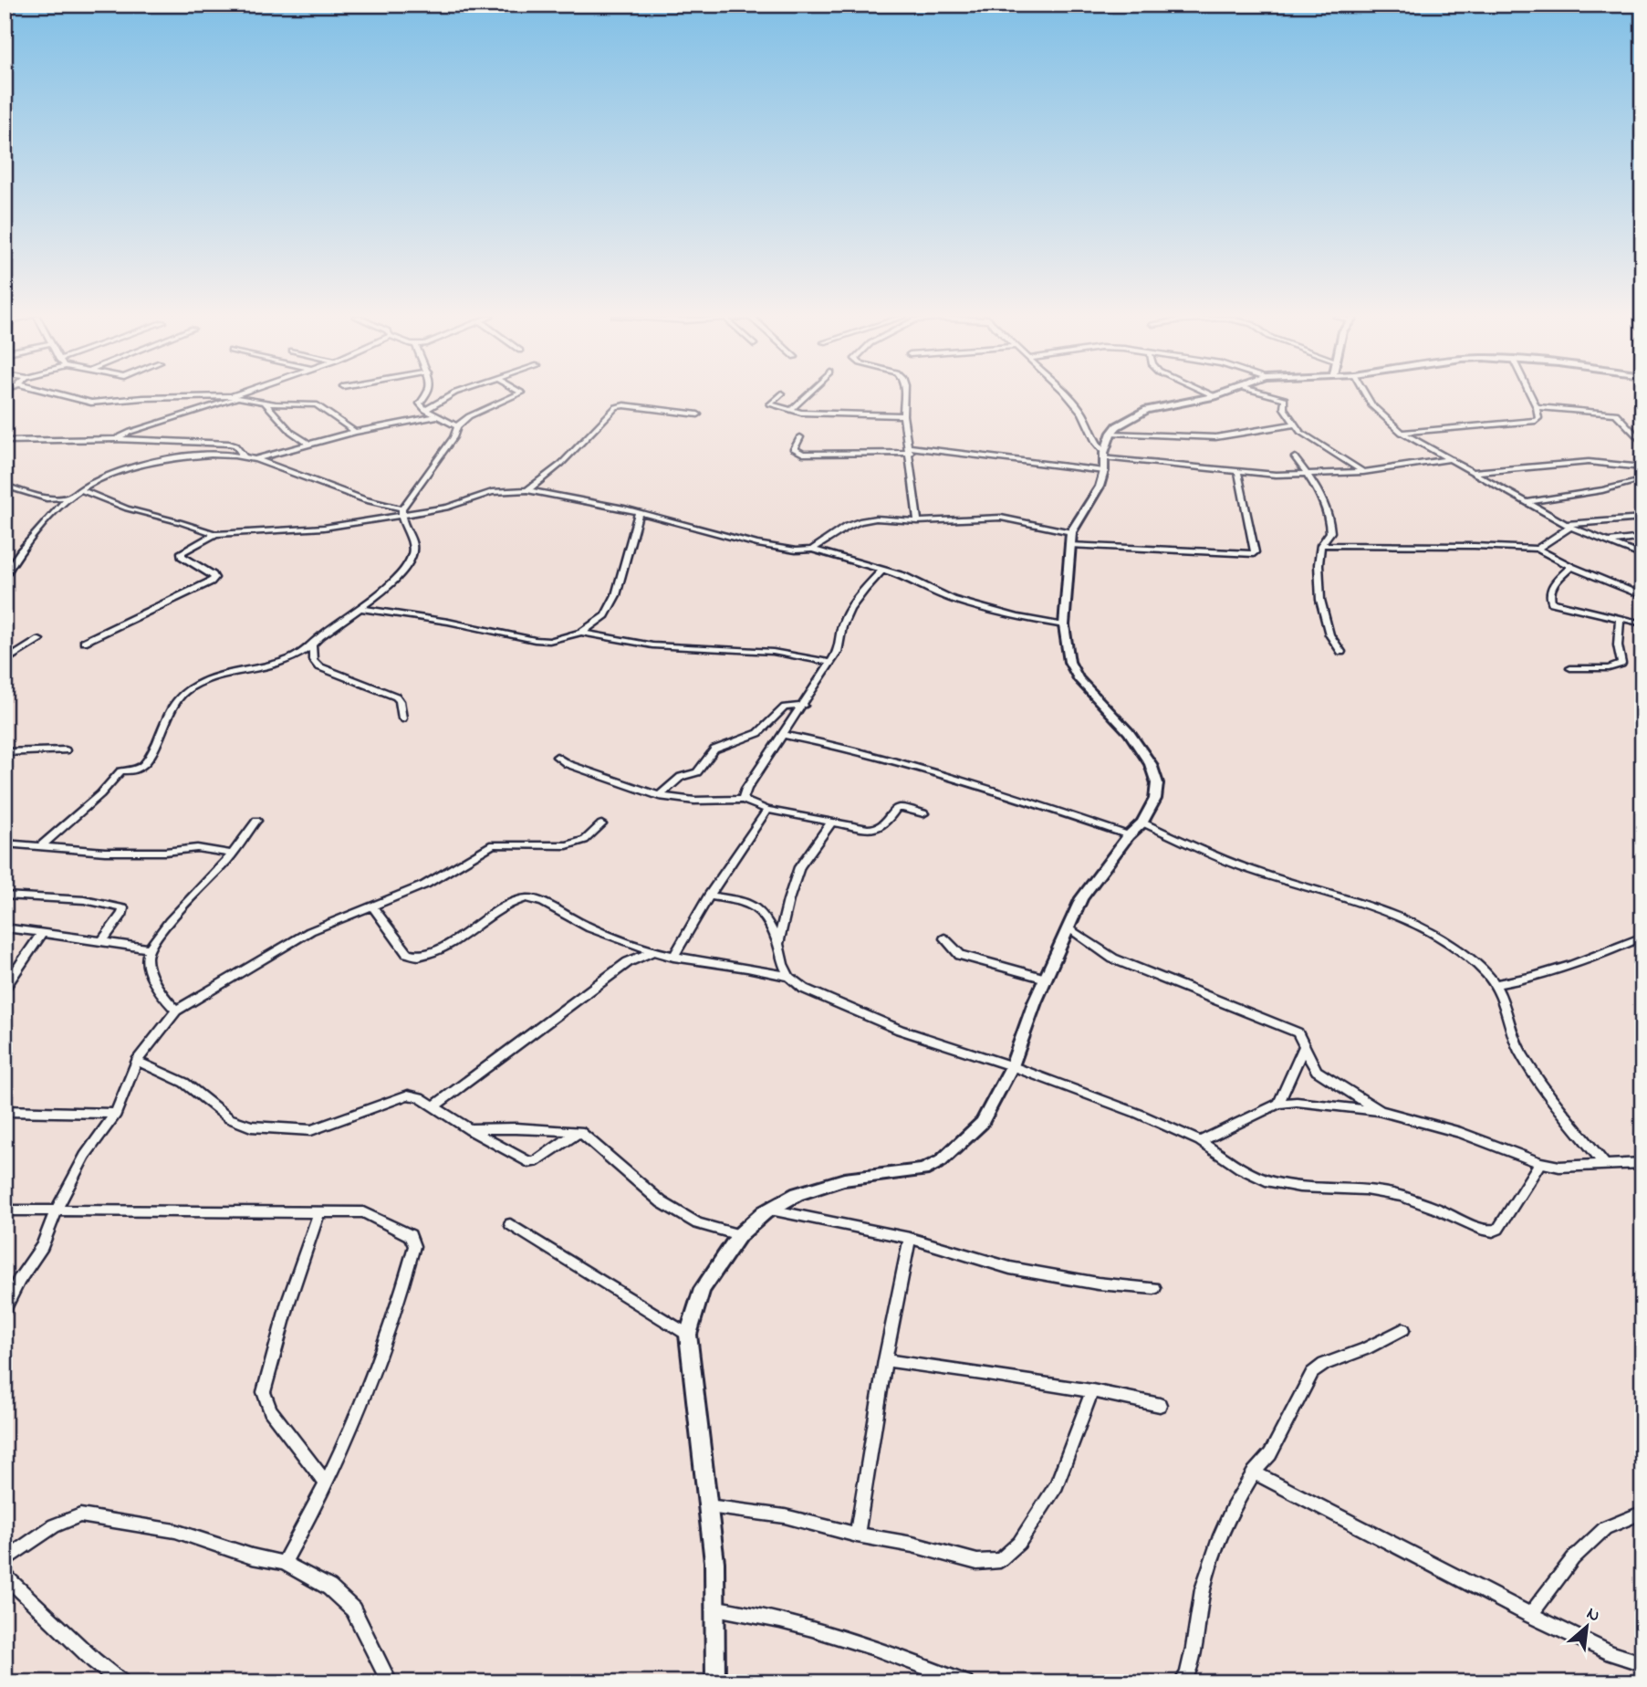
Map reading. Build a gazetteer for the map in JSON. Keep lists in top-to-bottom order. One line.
{"north":"top right"}
